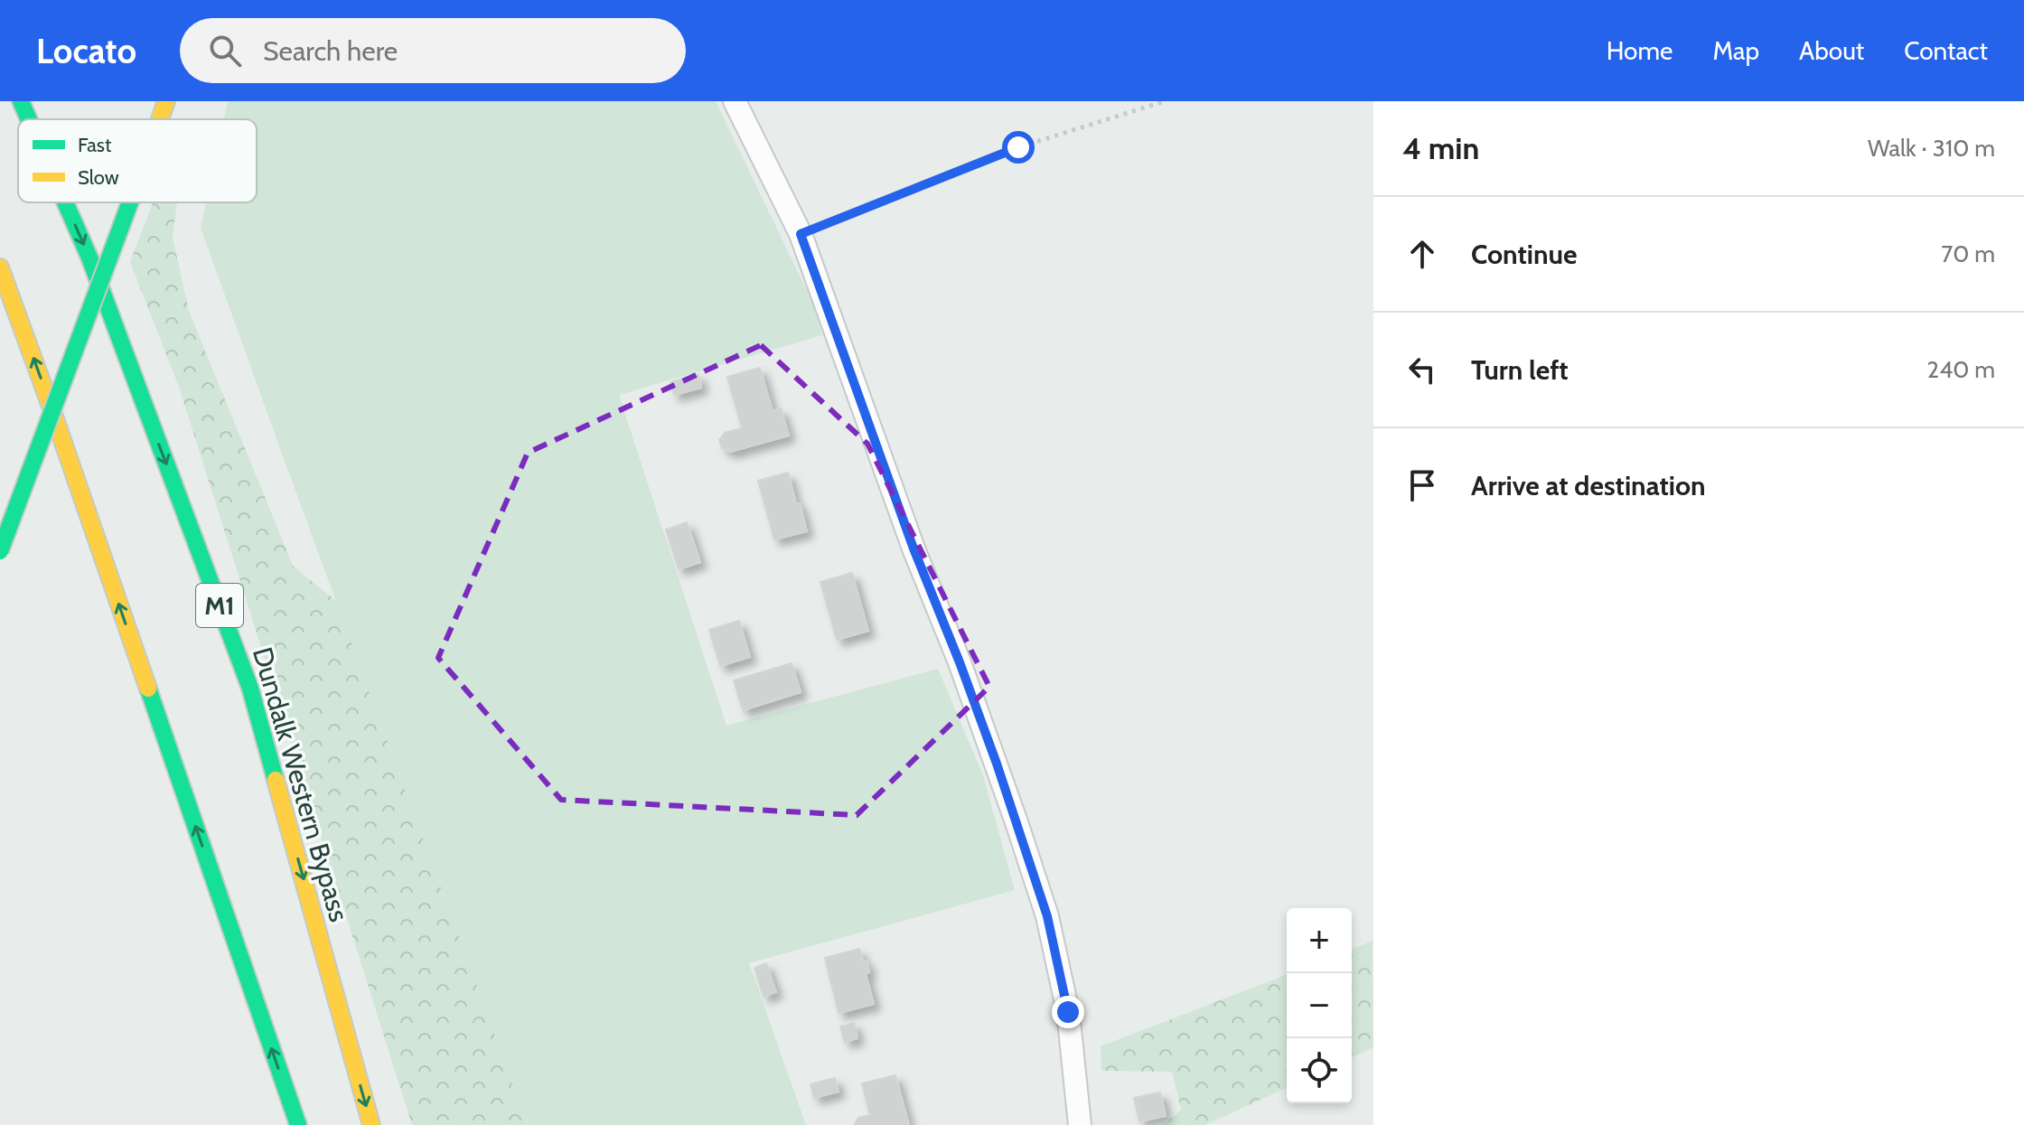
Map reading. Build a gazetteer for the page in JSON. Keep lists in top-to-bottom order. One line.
{"streets":{"main road":["M1","Dundalk Western Bypass"]},"legend":["Fast","Slow"],"page":{"header":"Locato","search":"Search here","nav":["Home","Map","About","Contact"],"heading":["4 min","Walk · 310 m"],"list":[["Continue","70 m"],["Turn left","240 m"],"Arrive at destination"],"map_buttons":["+","−"]}}
